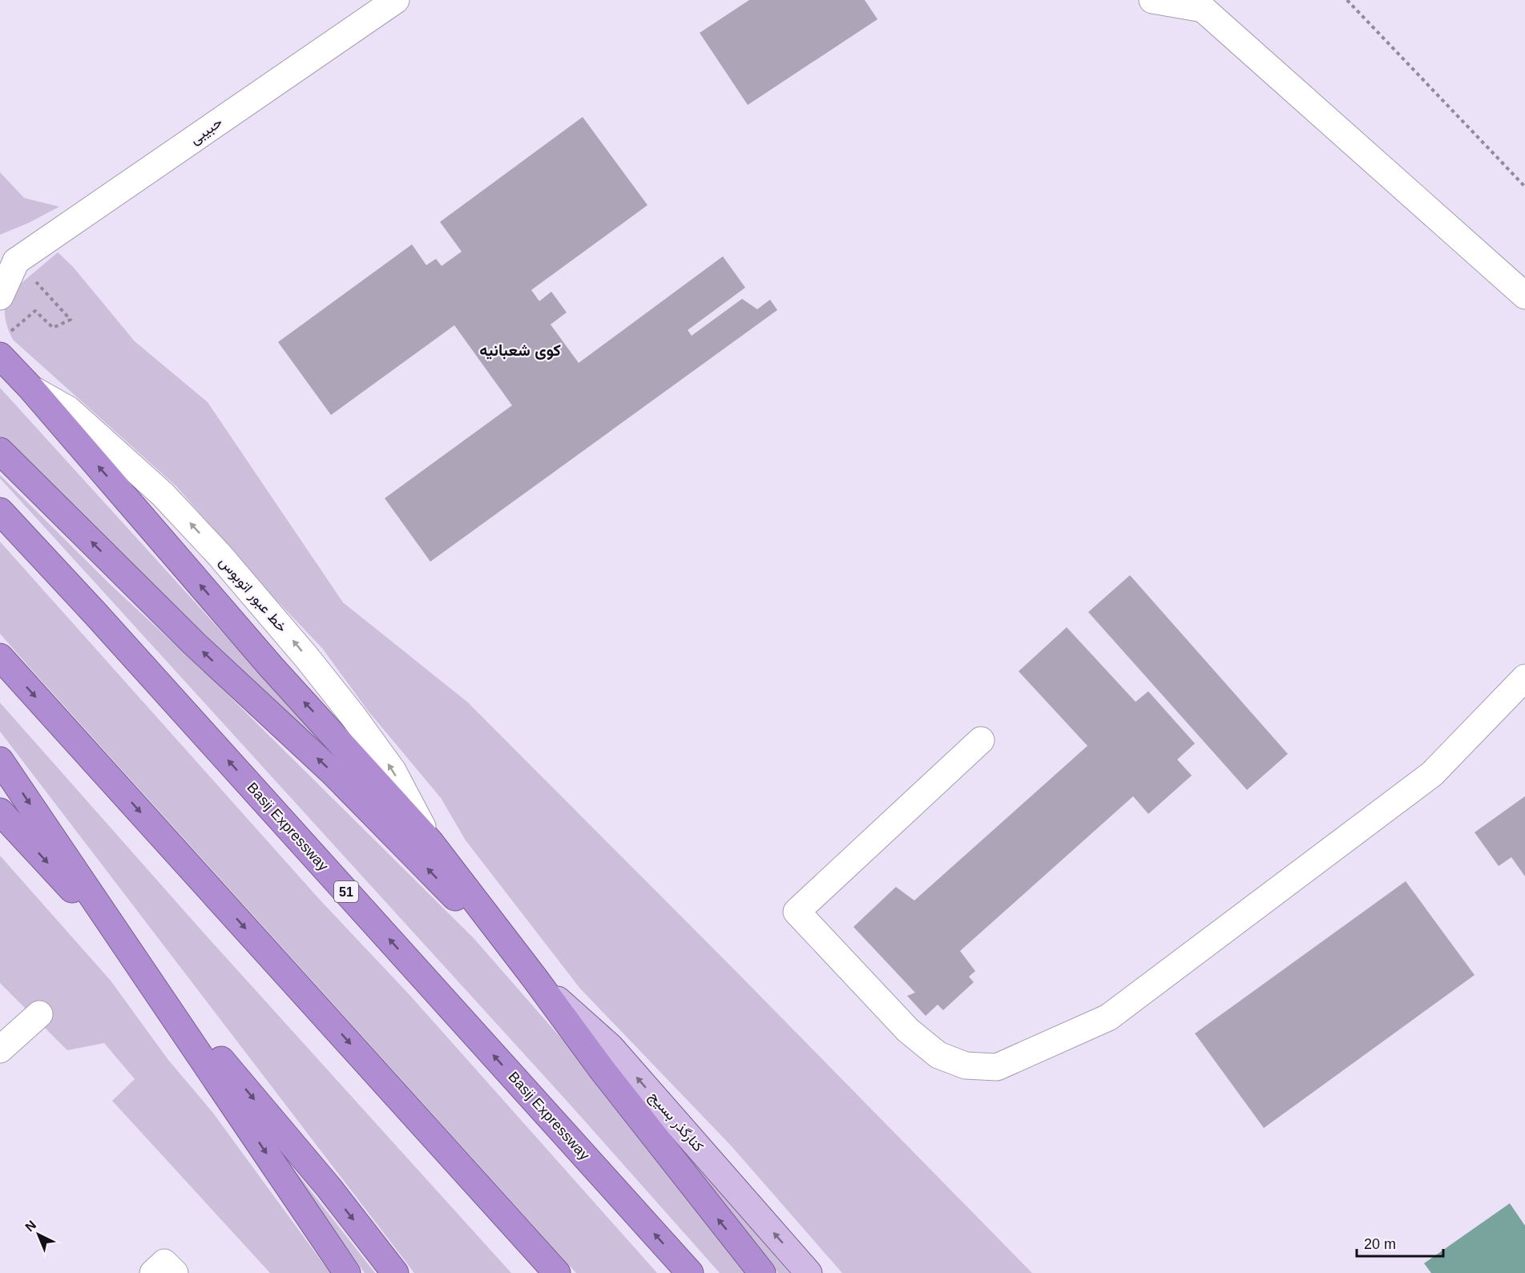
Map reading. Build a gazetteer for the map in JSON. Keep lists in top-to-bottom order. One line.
{"streets":{"highway":["Basij Expressway","51"],"main road":["کنارگذر بسیج"],"street":["حبیبی","خط عبور اتوبوس"]},"one_way":["خط عبور اتوبوس","کنارگذر بسیج"],"districts":["کوی شعبانیه"],"scale_bar":"20 m","north":"top left"}
